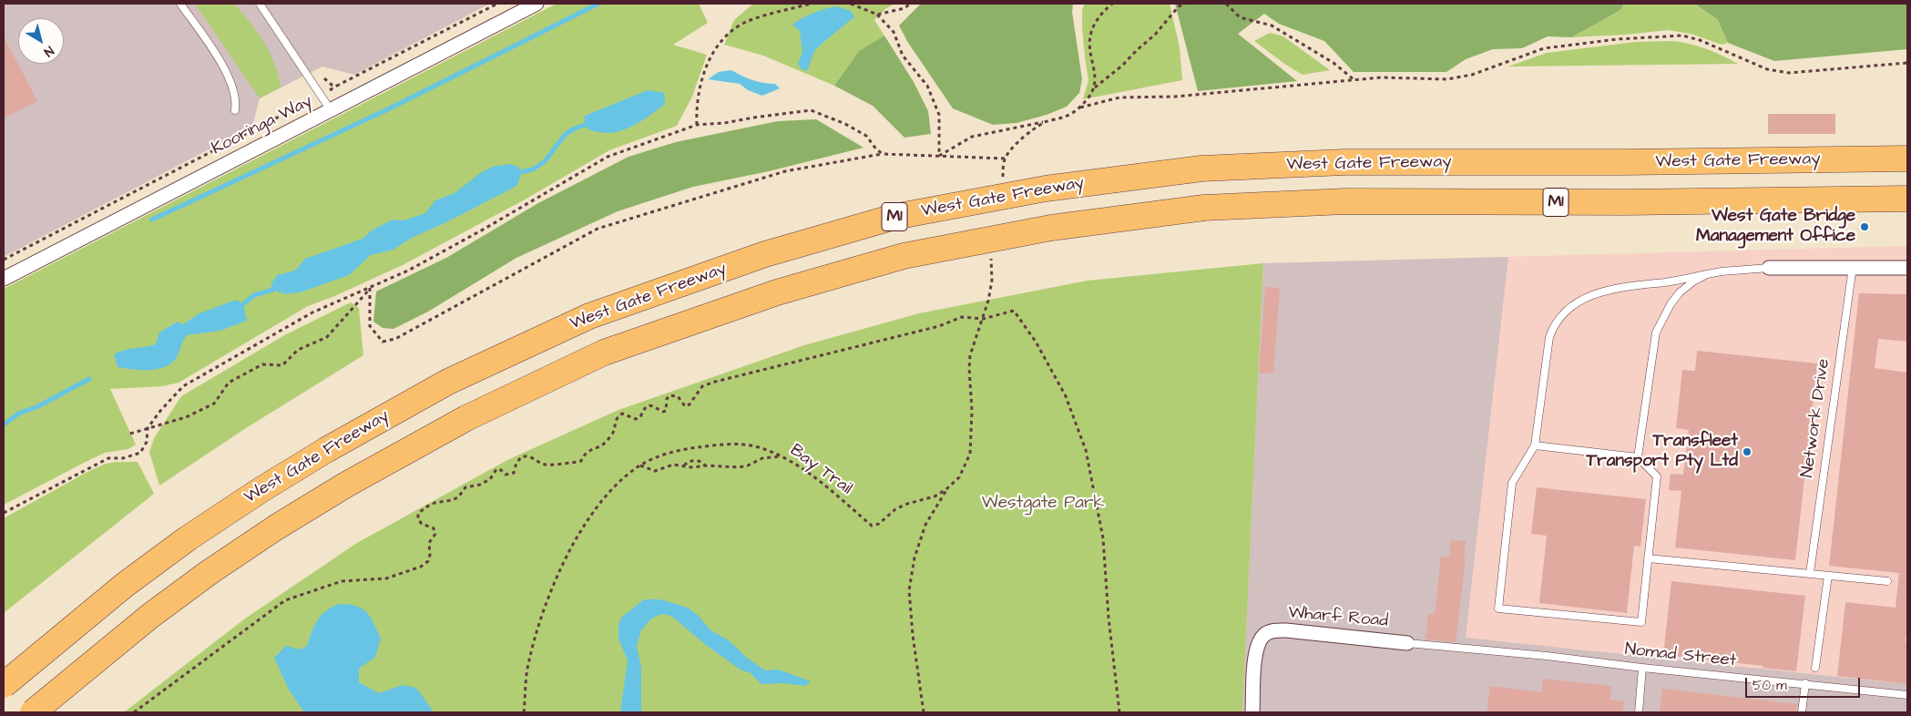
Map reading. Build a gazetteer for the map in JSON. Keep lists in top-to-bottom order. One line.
{"streets":{"highway":["West Gate Freeway","M1"],"street":["Kooringa Way","Wharf Road"],"lane":["Network Drive","Nomad Street"],"path":["Bay Trail"]},"crossings":[["Wharf Road","Nomad Street"]],"parks":["Westgate Park"],"places":["West Gate Bridge Management Office","Transfleet Transport Pty Ltd"],"scale_bar":"50 m","north":"bottom right"}
